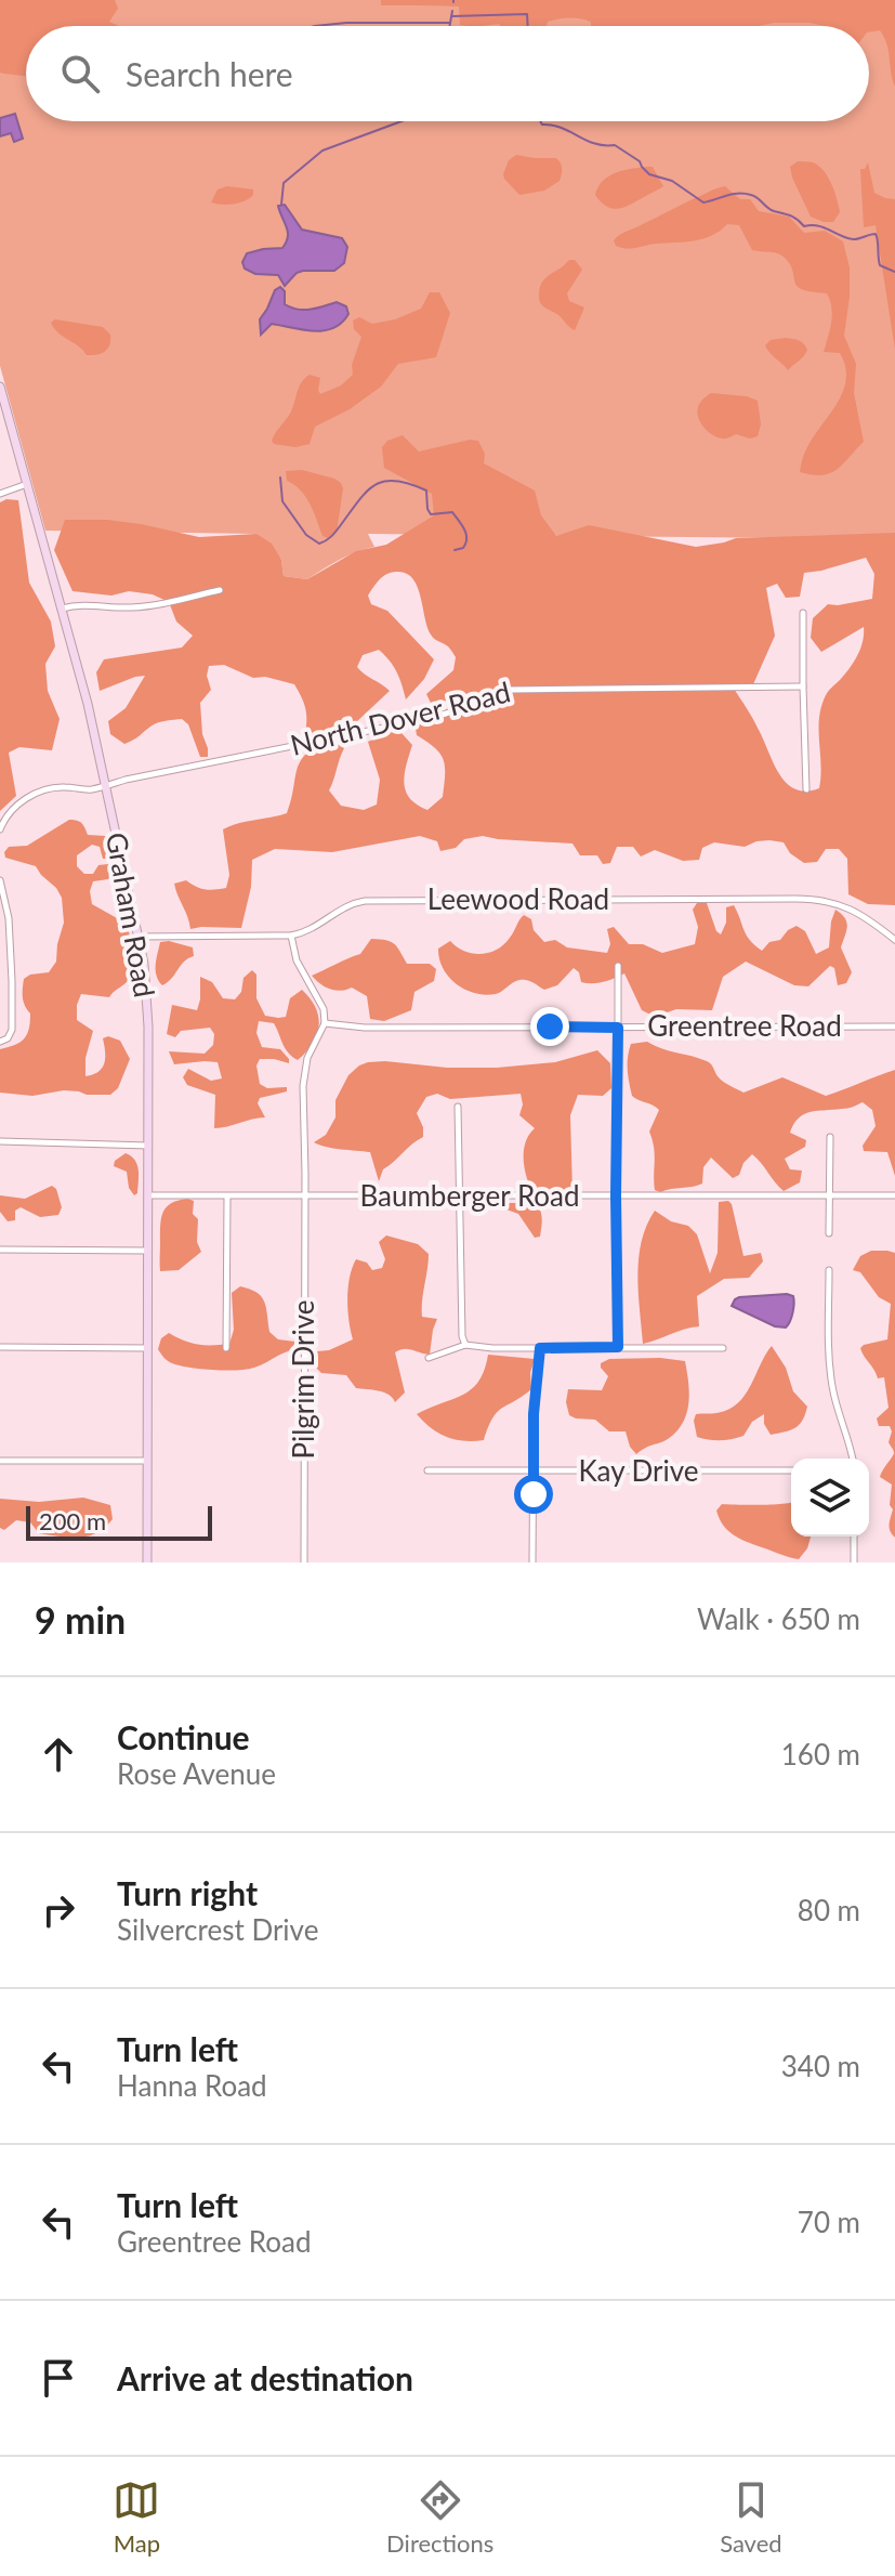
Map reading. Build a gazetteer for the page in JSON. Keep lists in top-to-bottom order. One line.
{"streets":{"main road":["Graham Road"],"street":["North Dover Road","Leewood Road","Greentree Road","Baumberger Road","Pilgrim Drive","Kay Drive"]},"crossings":[["North Dover Road","Graham Road"],["Leewood Road","Graham Road"],["Graham Road","Baumberger Road"],["Greentree Road","Pilgrim Drive"],["Baumberger Road","Pilgrim Drive"]],"scale_bar":"200 m","page":{"search":"Search here","scale":"200 m","heading":["9 min","Walk · 650 m"],"list":[["Continue","Rose Avenue","160 m"],["Turn right","Silvercrest Drive","80 m"],["Turn left","Hanna Road","340 m"],["Turn left","Greentree Road","70 m"],"Arrive at destination"],"nav":["Map","Directions","Saved"]}}
